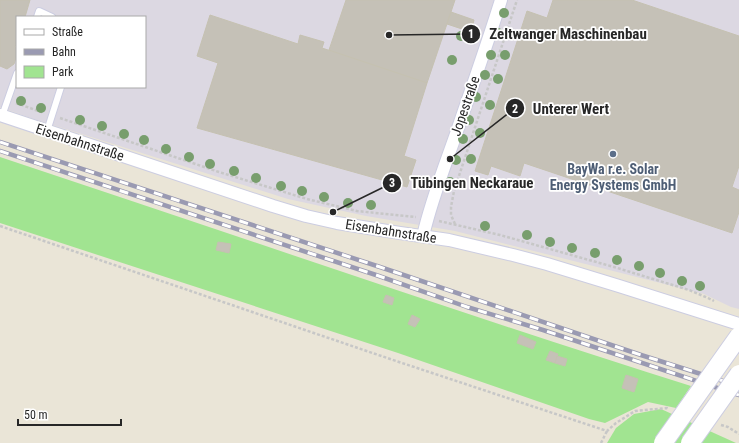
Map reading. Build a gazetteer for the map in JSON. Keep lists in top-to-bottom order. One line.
{"streets":{"street":["Jopestraße","Eisenbahnstraße"]},"crossings":[["Jopestraße","Eisenbahnstraße"]],"places":["Zeltwanger Maschinenbau","BayWa r.e. Solar Energy Systems GmbH","Unterer Wert","Tübingen Neckaraue"],"legend":["Straße","Bahn","Park"],"scale_bar":"50 m"}
